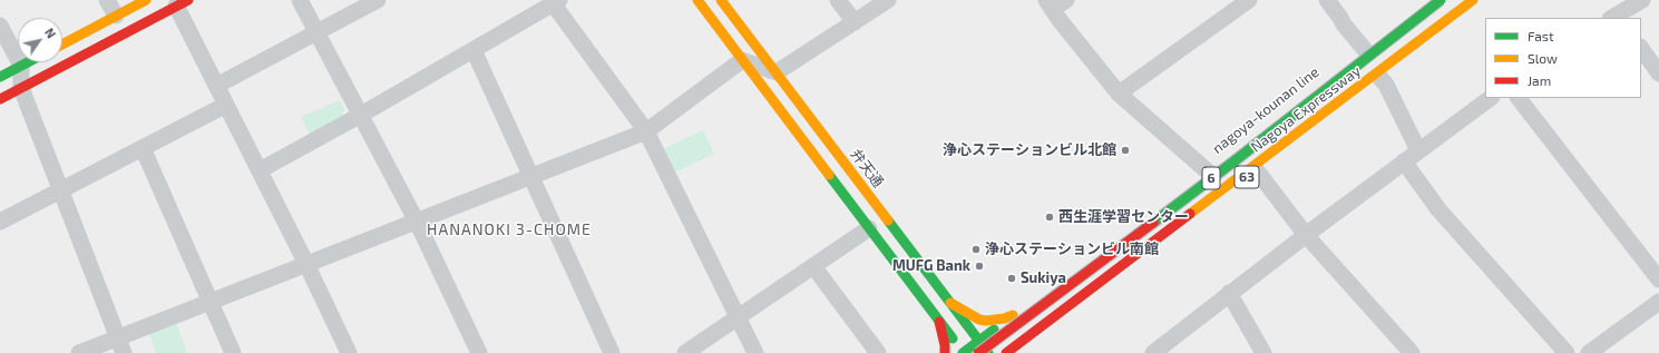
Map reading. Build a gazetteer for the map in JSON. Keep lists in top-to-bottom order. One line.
{"streets":{"main road":["Nagoya Expressway","nagoya-kounan line","弁天通","63","6"]},"crossings":[["nagoya-kounan line","弁天通"]],"districts":["HANANOKI 3-CHOME"],"places":["浄心ステーションビル北館","西生涯学習センター","浄心ステーションビル南館","MUFG Bank","Sukiya"],"legend":["Fast","Slow","Jam"],"north":"top right"}
